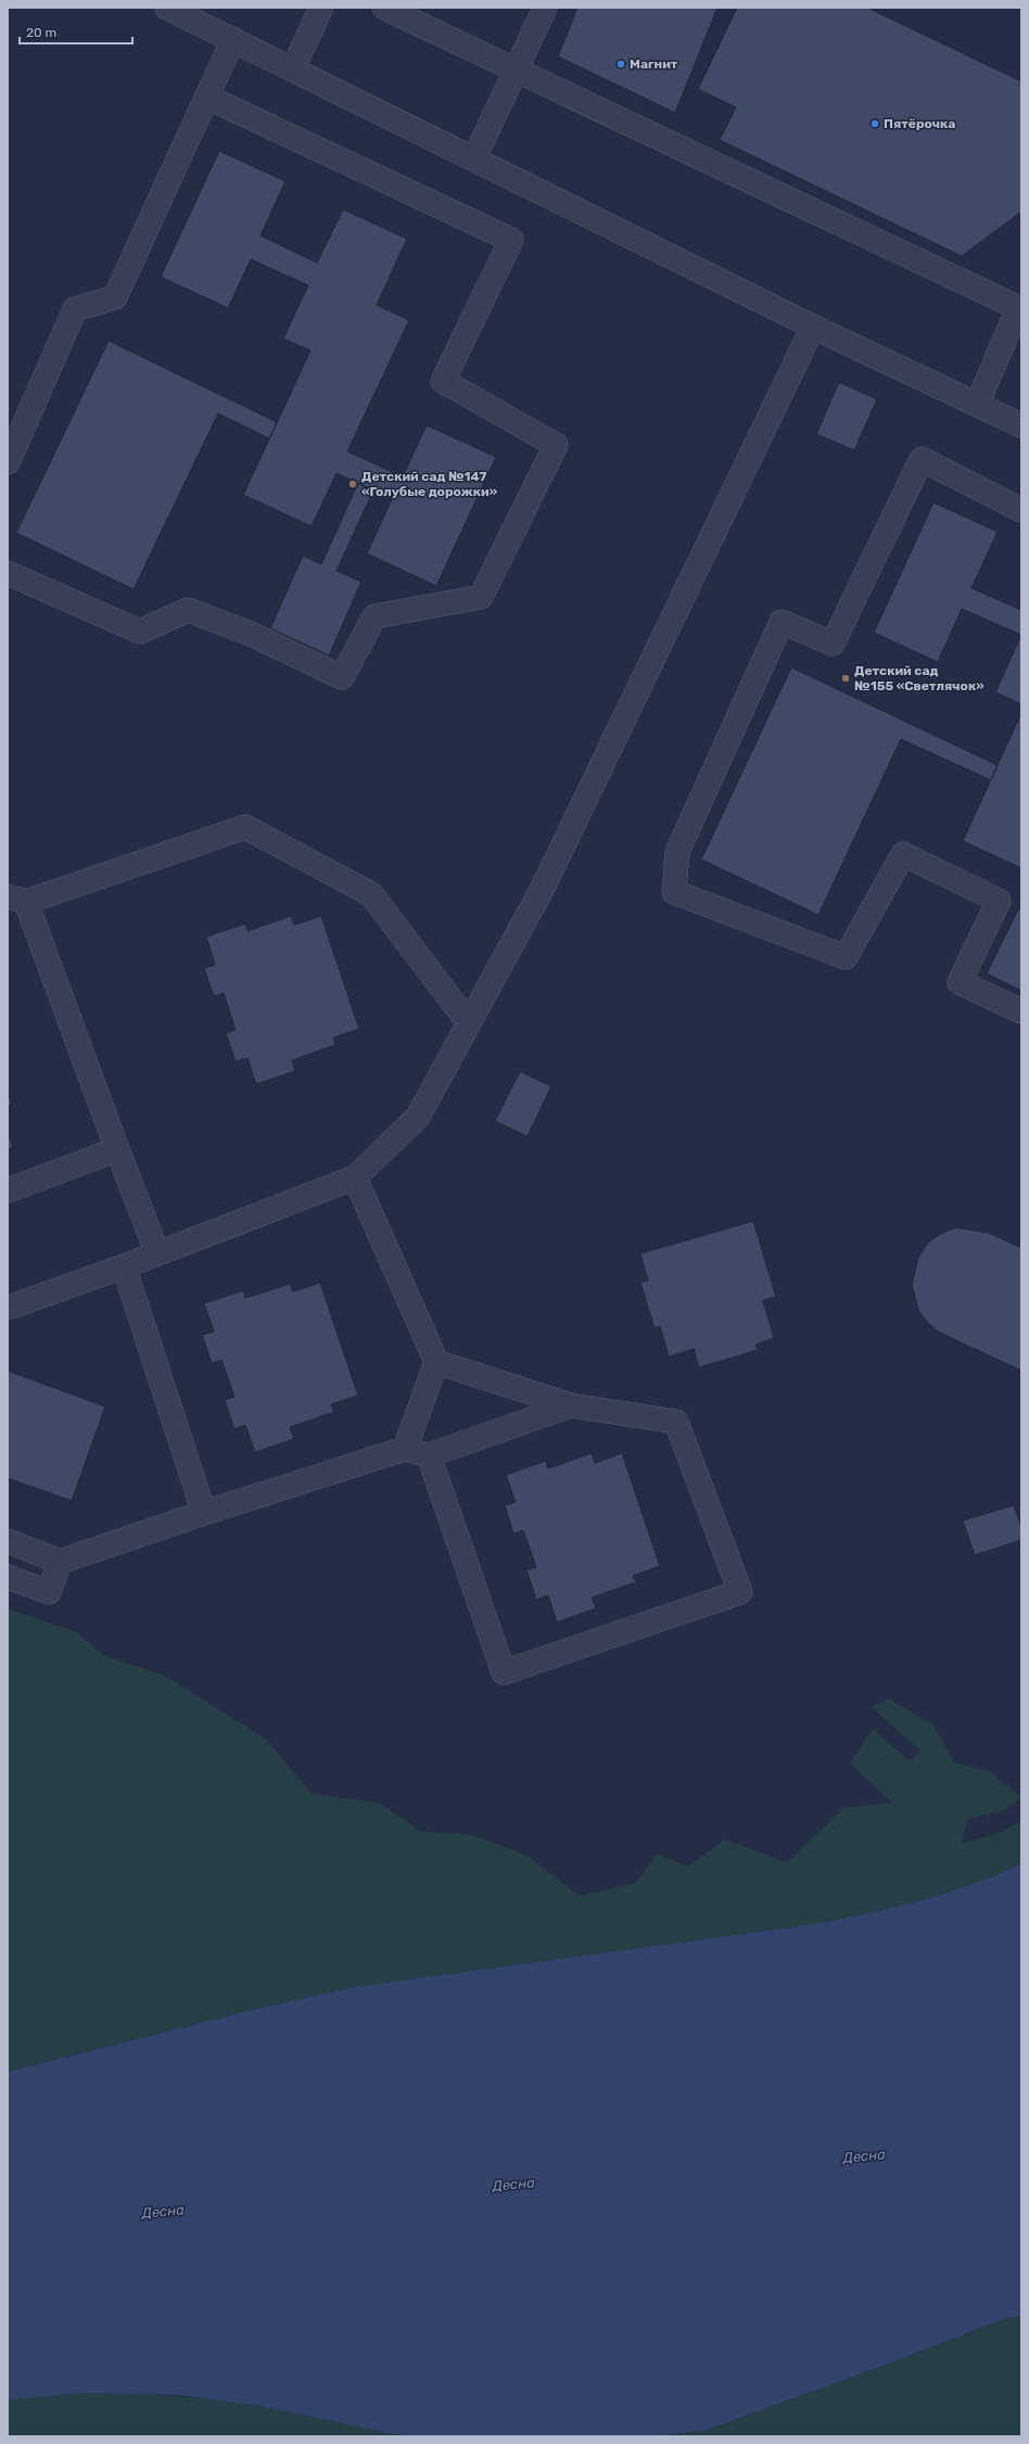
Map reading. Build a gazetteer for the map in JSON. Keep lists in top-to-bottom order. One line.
{"water":["Десна"],"places":["Магнит","Пятёрочка","Детский сад №147 «Голубые дорожки»","Детский сад №155 «Светлячок»"],"scale_bar":"20 m"}
